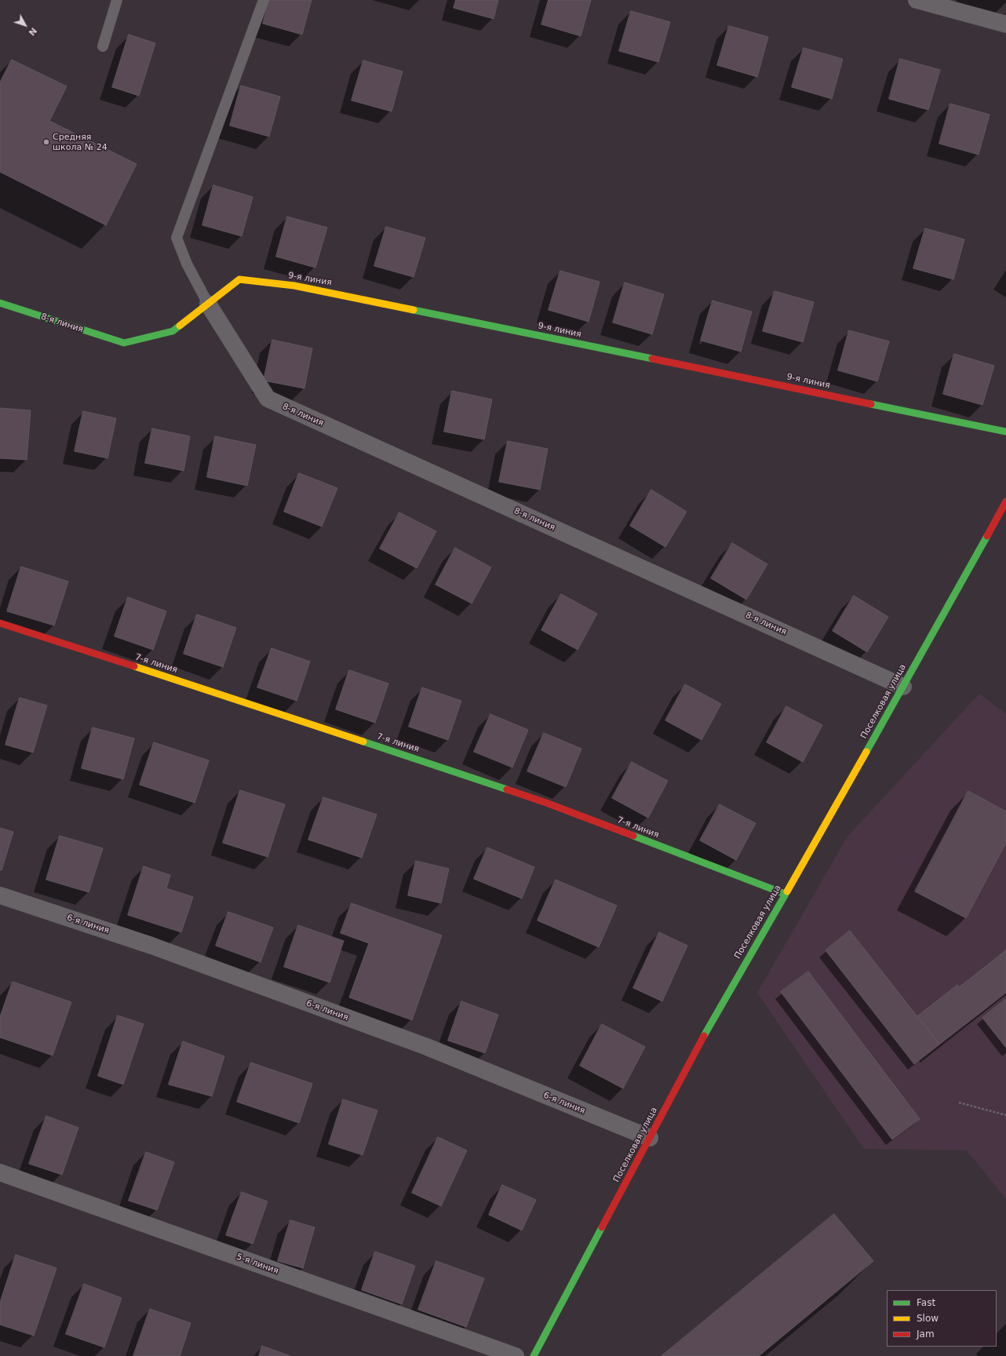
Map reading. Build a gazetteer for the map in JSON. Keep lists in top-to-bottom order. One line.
{"streets":{"street":["9-я линия","8-я линия","7-я линия","Поселковая улица","6-я линия","5-я линия"]},"crossings":[["9-я линия","8-я линия"],["8-я линия","Поселковая улица"],["7-я линия","Поселковая улица"],["Поселковая улица","6-я линия"]],"places":["Средняя школа № 24"],"legend":["Fast","Slow","Jam"],"north":"bottom right"}
